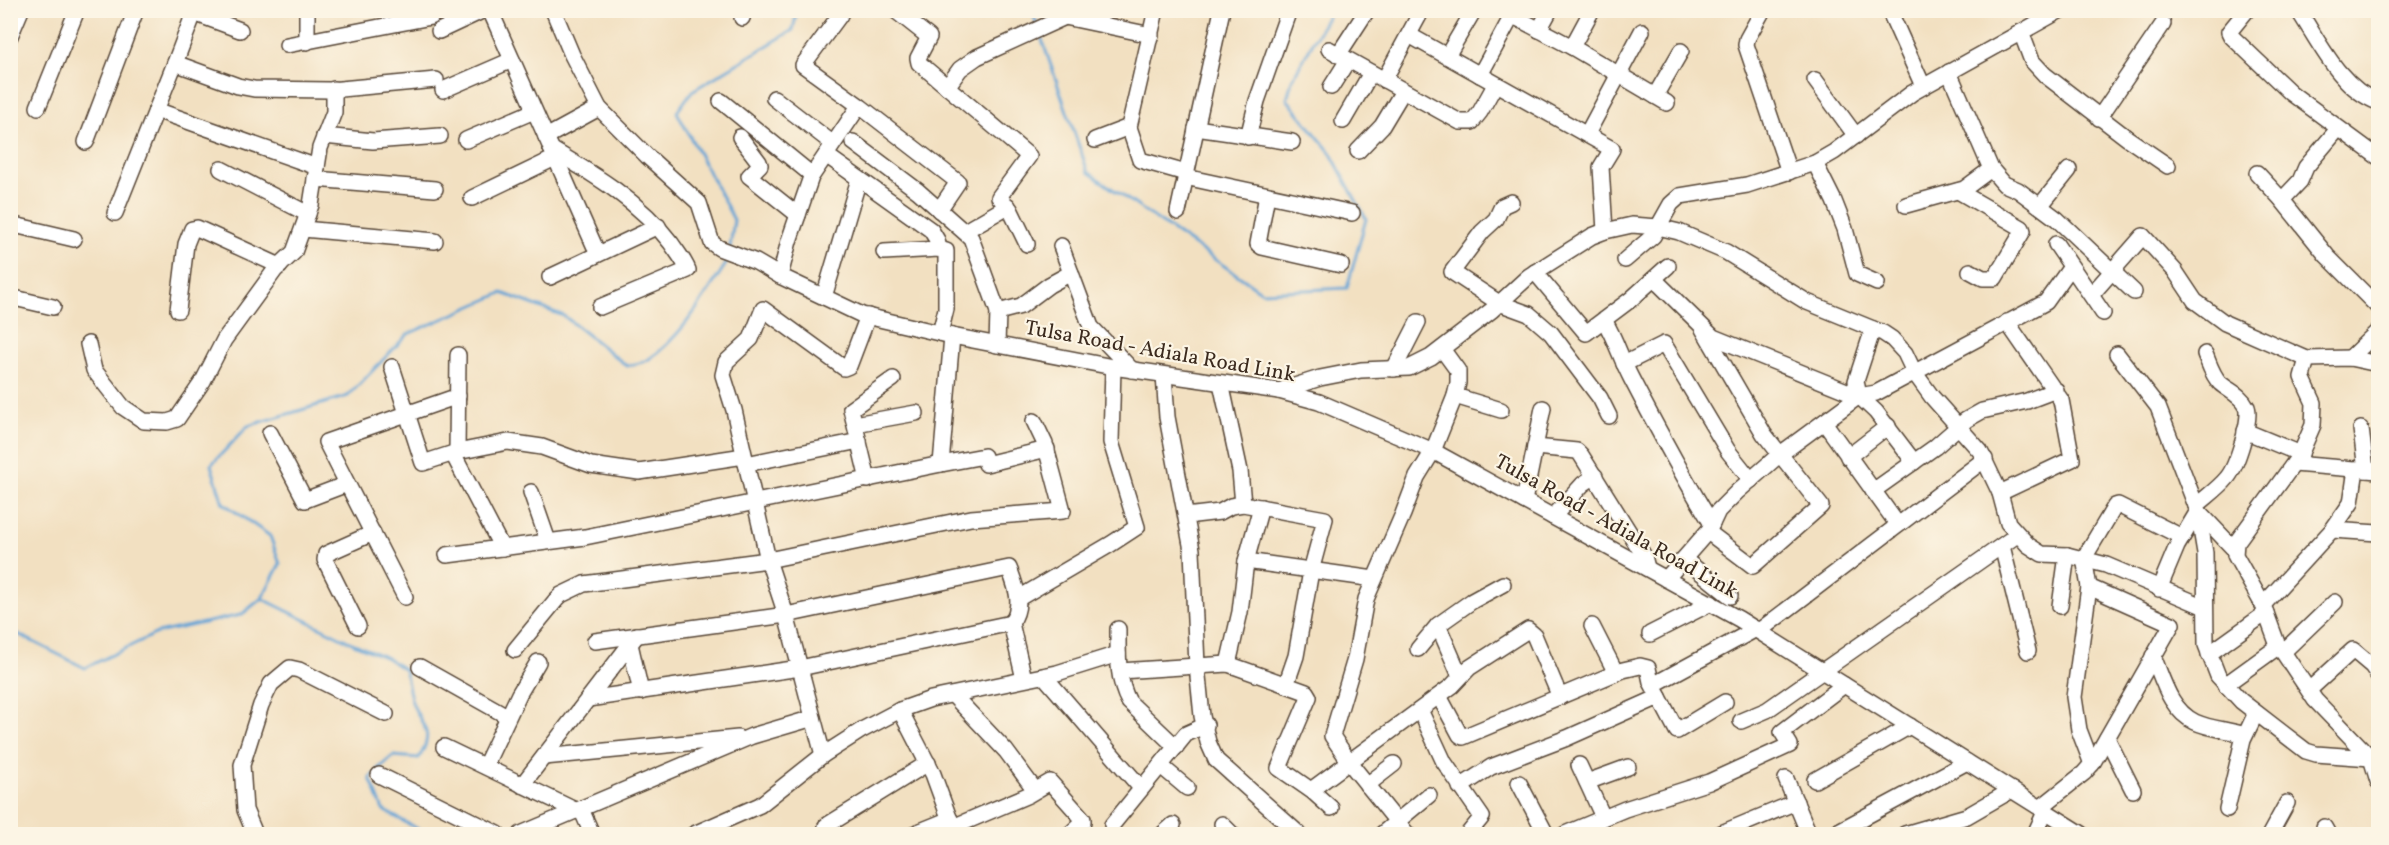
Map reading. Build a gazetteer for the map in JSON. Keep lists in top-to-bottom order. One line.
{"streets":{"street":["Tulsa Road - Adiala Road Link"]}}
